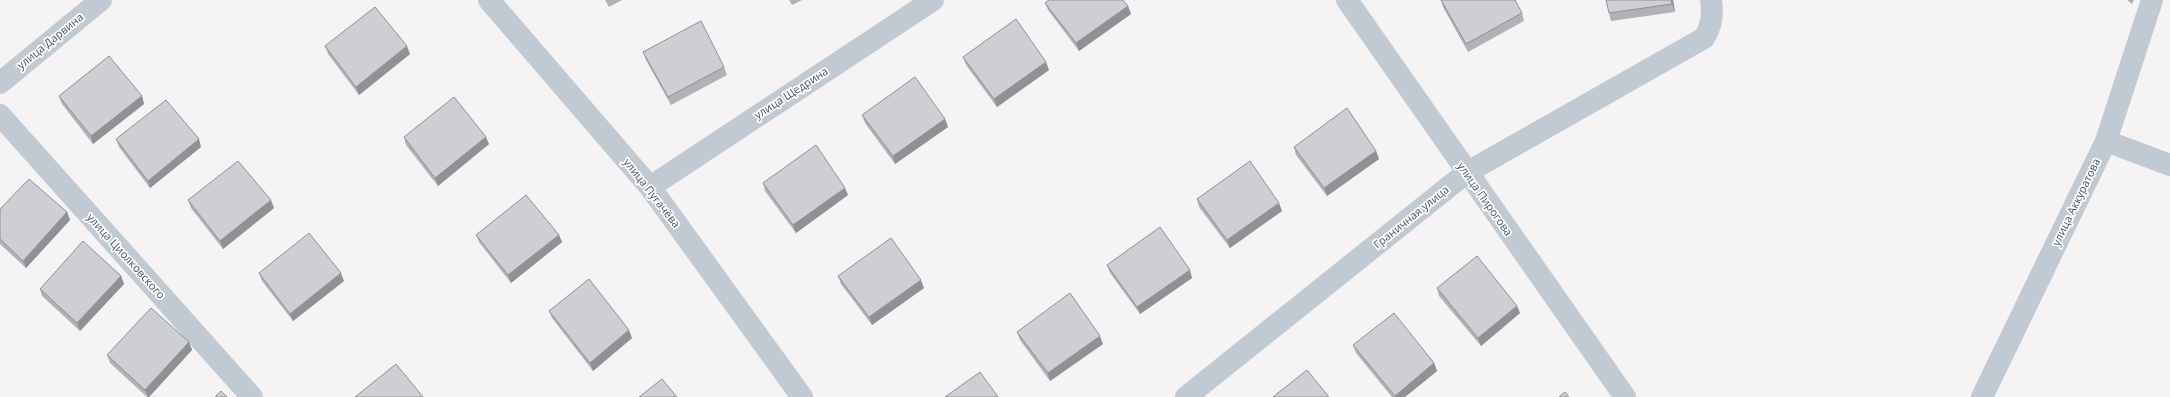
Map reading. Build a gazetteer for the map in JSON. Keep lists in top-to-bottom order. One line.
{"streets":{"street":["улица Дарвина","улица Щедрина","улица Пугачёва","улица Пирогова","улица Аккуратова","Граничная улица","улица Циолковского"]},"crossings":[["улица Щедрина","улица Пугачёва"],["улица Пирогова","Граничная улица"]]}
